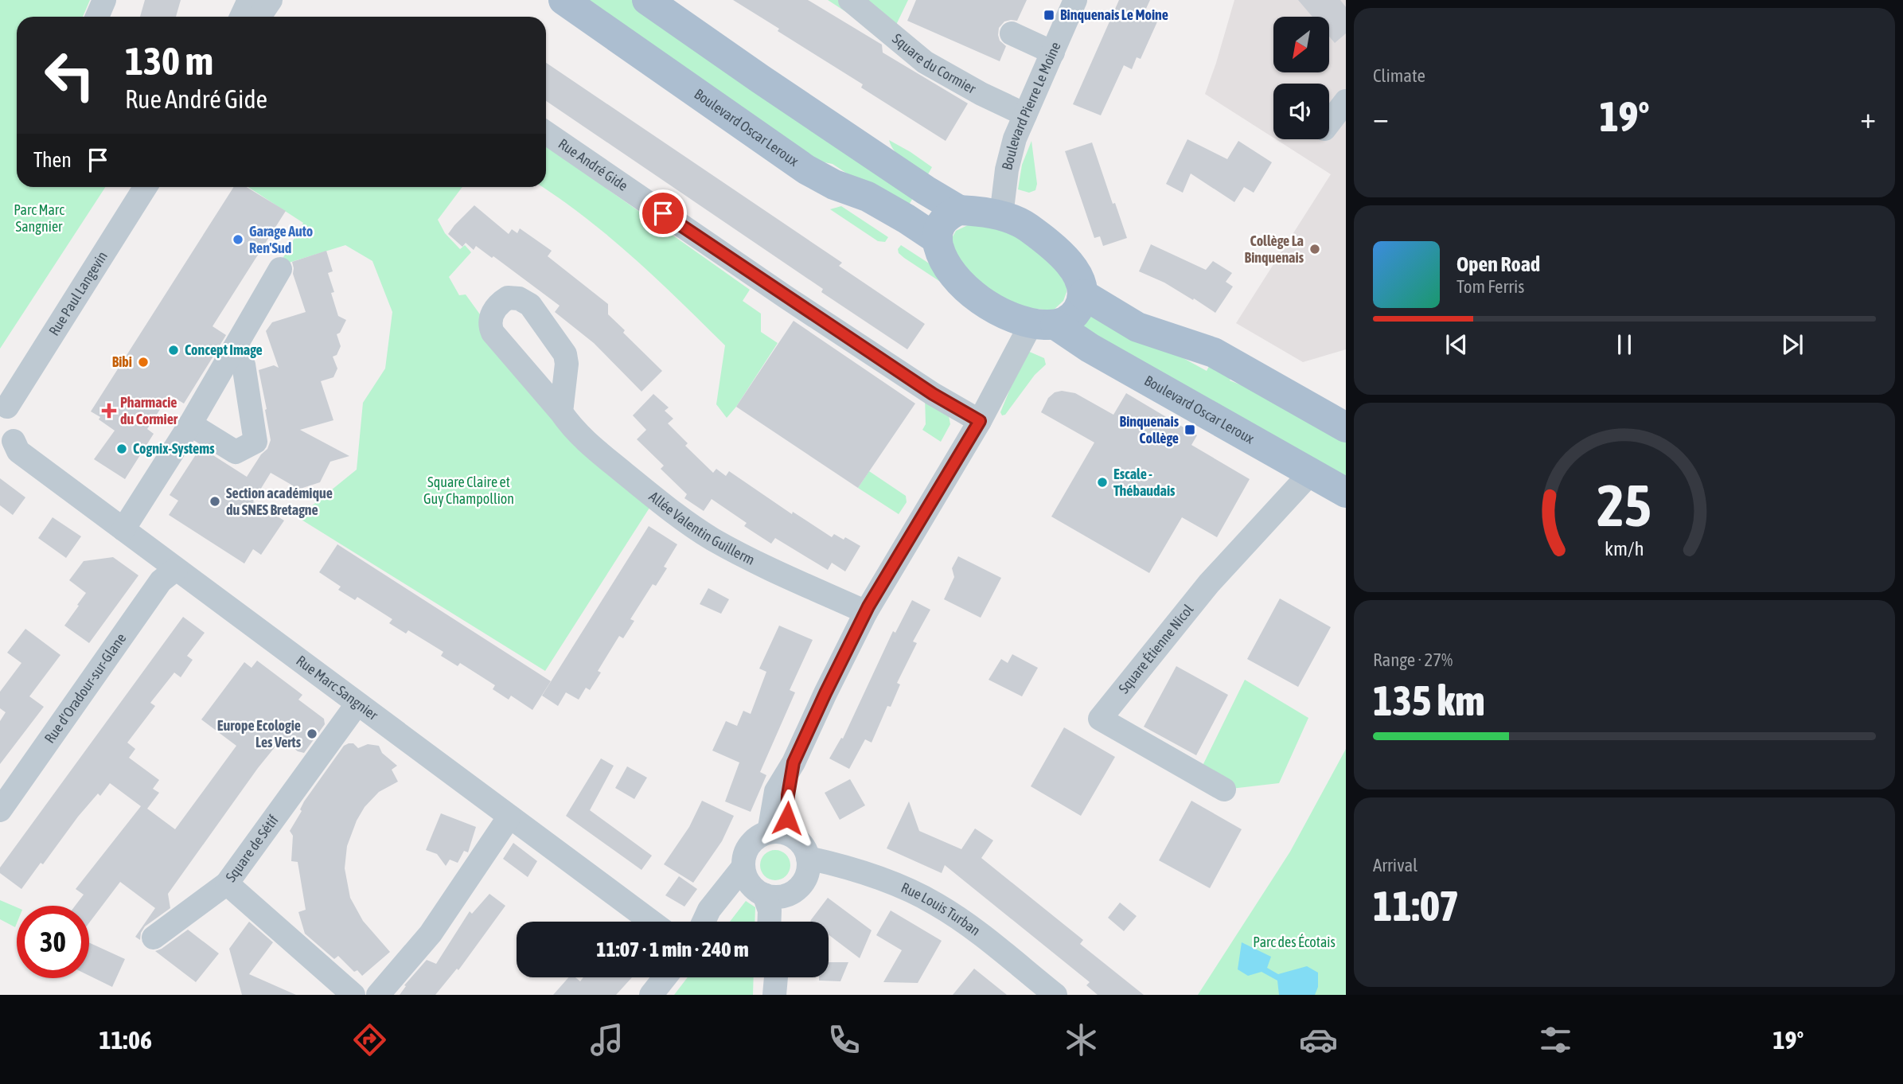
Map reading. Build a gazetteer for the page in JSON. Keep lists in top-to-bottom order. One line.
{"streets":{"main road":["Boulevard Oscar Leroux"],"street":["Square du Cormier","Boulevard Pierre Le Moine","Rue André Gide","Rue Paul Langevin","Allée Valentin Guillerm","Square Étienne Nicol","Rue d'Oradour-sur-Glane","Rue Marc Sangnier","Square de Sétif","Rue Louis Turban"]},"crossings":[["Square du Cormier","Boulevard Pierre Le Moine"],["Boulevard Oscar Leroux","Square Étienne Nicol"],["Rue d'Oradour-sur-Glane","Rue Marc Sangnier"],["Rue Marc Sangnier","Square de Sétif"]],"parks":["Parc Marc Sangnier","Square Claire et Guy Champollion","Parc des Écotais"],"places":{"transit":["Binquenais Le Moine","Binquenais Collège"],"other":["Garage Auto Ren'Sud","Collège La Binquenais","Concept Image","Bibi","Cognix-Systems","Escale - Thébaudais","Section académique du SNES Bretagne","Europe Ecologie Les Verts"],"health":["Pharmacie du Cormier"]},"north":"bottom left","page":{"tile":["Climate",["Range · 27%","135 km"],["Arrival","11:07"]],"turn":["130 m","Rue André Gide"],"heat":["−","19°","+"],"then":"Then","song":["Open Road","Tom Ferris"],"limit":"30","trip":"11:07 · 1 min · 240 m","tabs":["11:06","19°"],"gauge":["25","km/h"]}}
